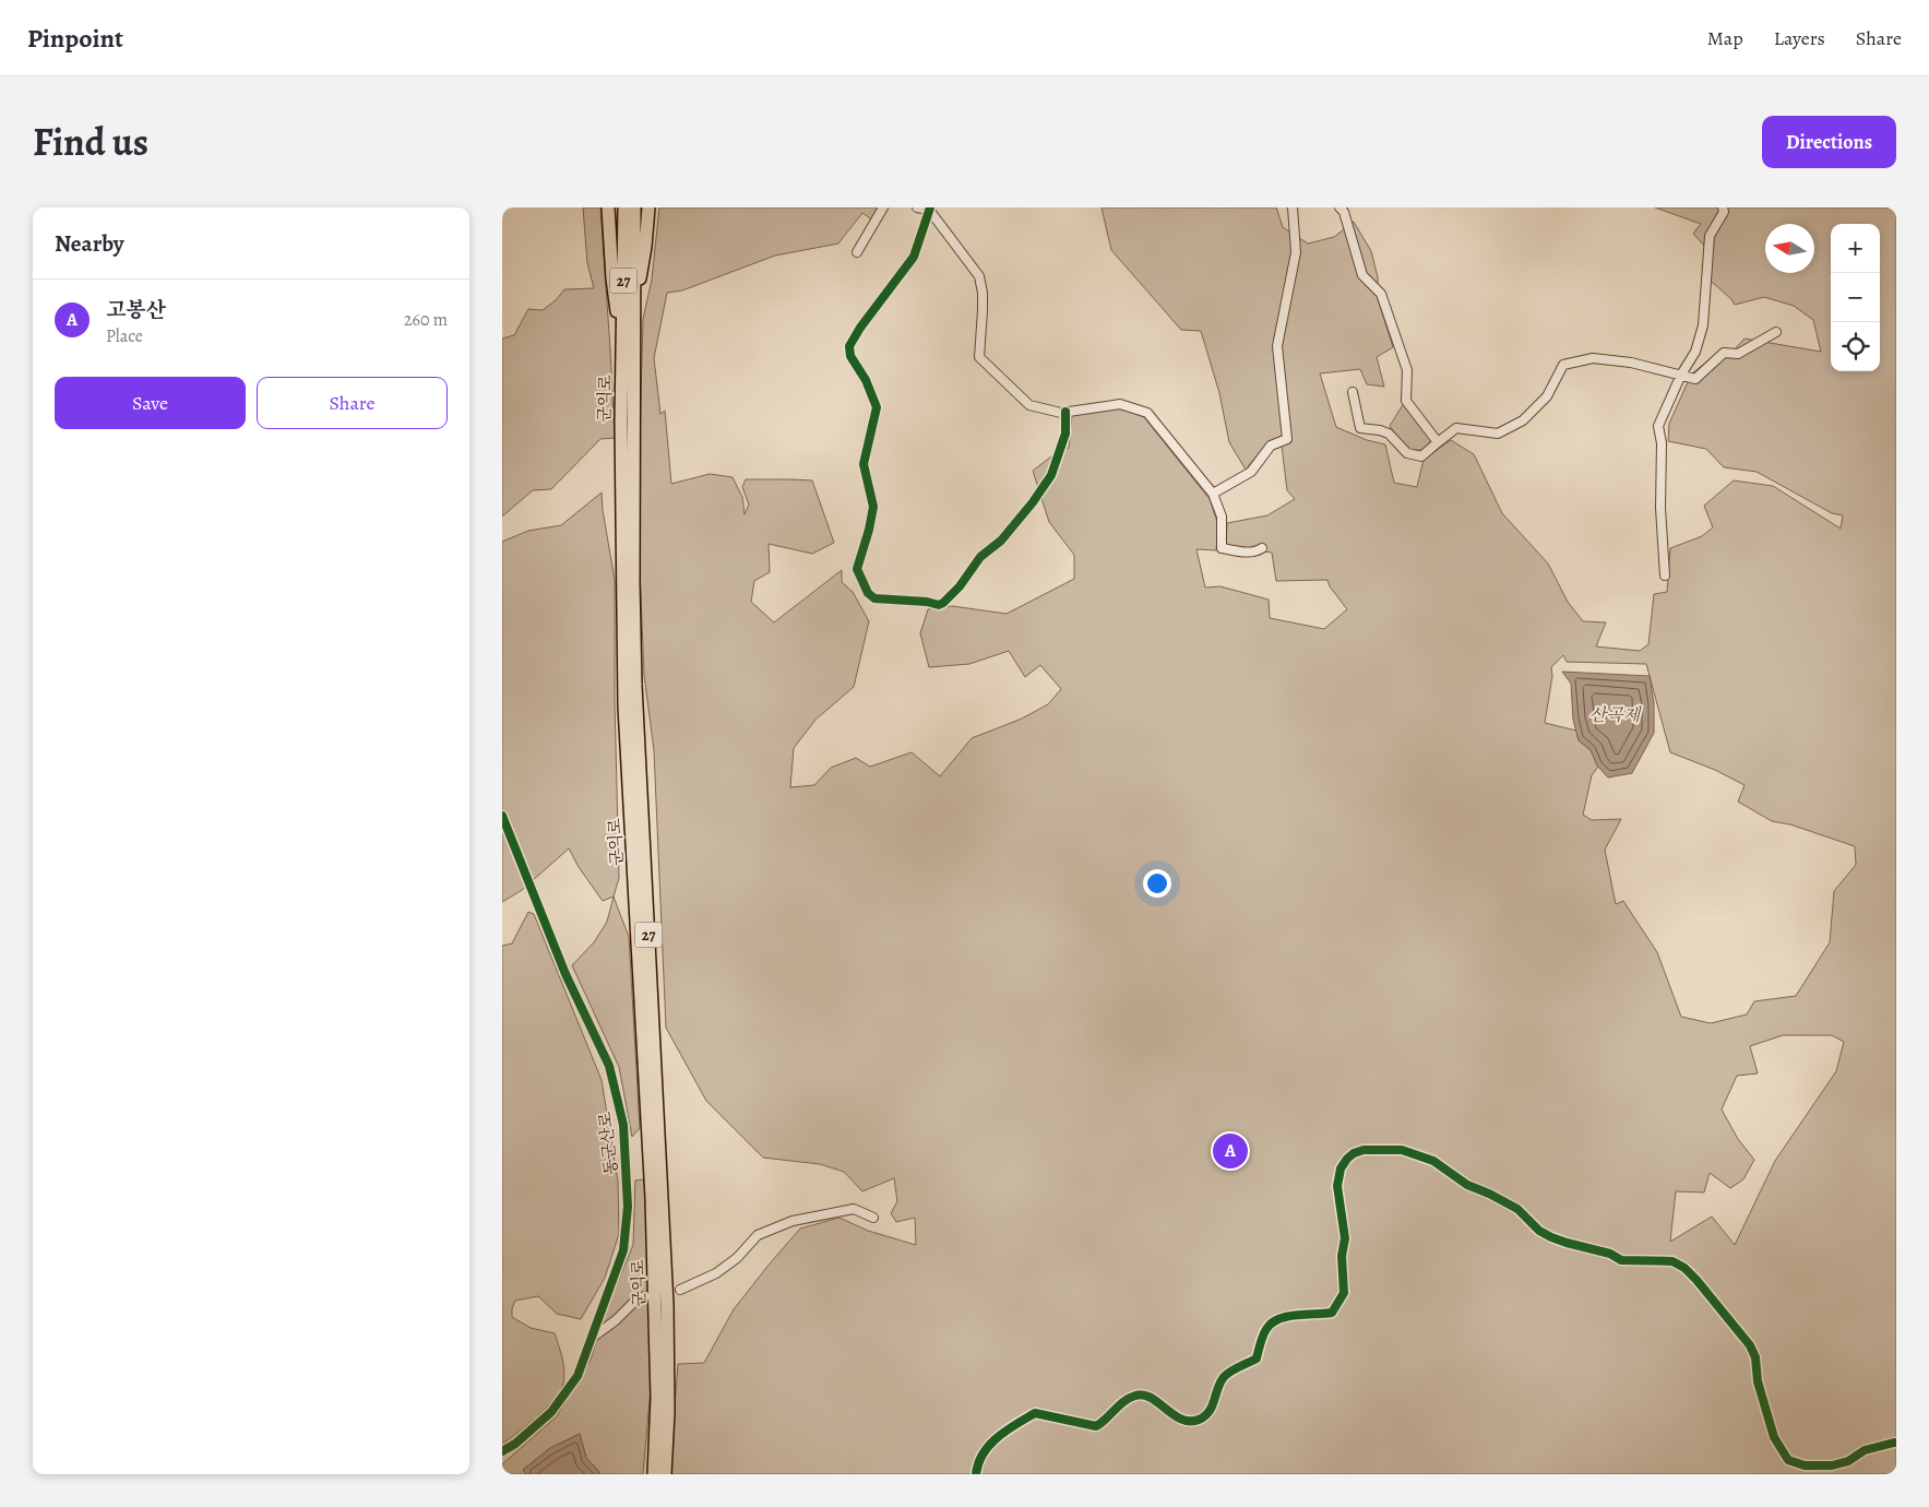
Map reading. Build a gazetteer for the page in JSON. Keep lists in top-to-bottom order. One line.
{"streets":{"highway":["27","군익로"],"street":["동군산로"]},"water":["산곡제"],"north":"left","page":{"header":"Pinpoint","nav":["Map","Layers","Share"],"title":"Find us","buttons":["Directions",["Save","Share"]],"heading":"Nearby","map_buttons":["+","−"],"list":[{"mark":"A","name":"고봉산","note":"Place","value":"260 m"}],"pins":"A"}}
